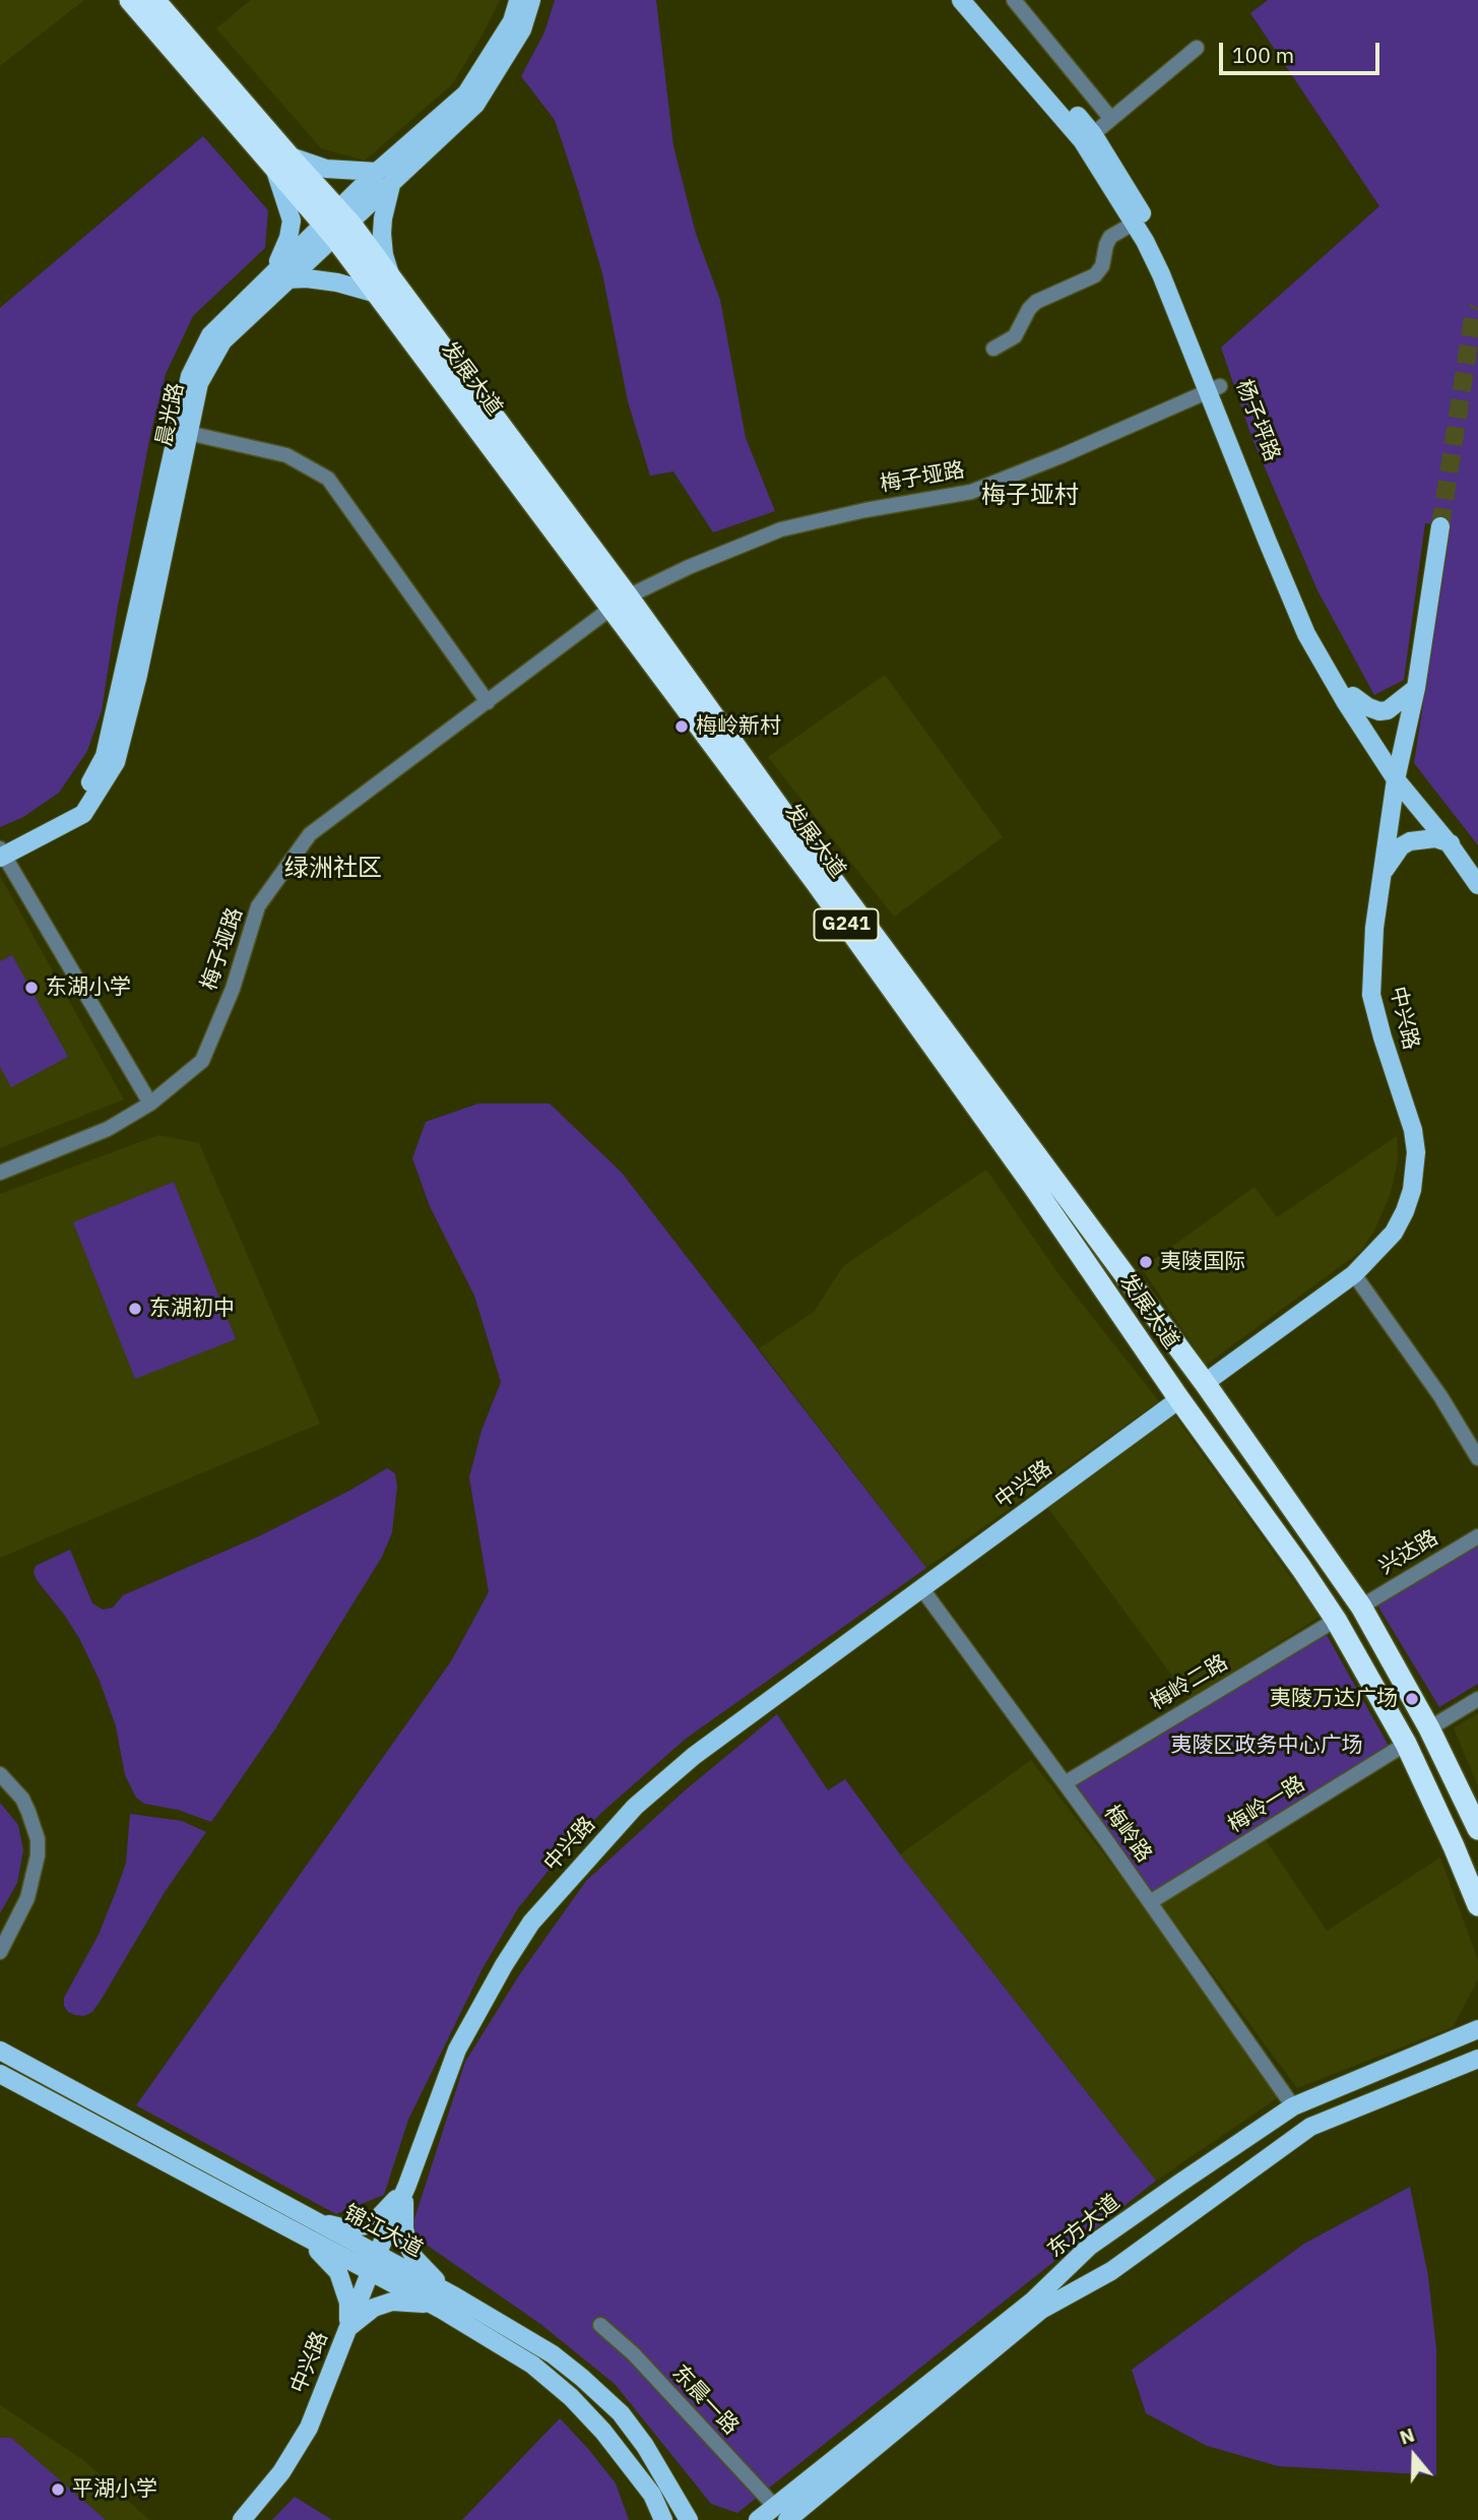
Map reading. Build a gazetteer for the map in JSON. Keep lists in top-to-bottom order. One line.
{"streets":{"highway":["发展大道","G241"],"main road":["晨光路","杨子坪路","中兴路","东方大道","锦江大道"],"street":["梅子垭路","兴达路","梅岭二路","梅岭一路","梅岭路","东晨一路"]},"crossings":[["发展大道","晨光路"],["发展大道","梅子垭路"],["发展大道","中兴路"],["发展大道","兴达路"],["发展大道","梅岭二路"],["发展大道","梅岭一路"],["杨子坪路","梅子垭路"],["杨子坪路","中兴路"],["中兴路","梅岭路"],["中兴路","锦江大道"],["梅岭二路","梅岭路"],["梅岭一路","梅岭路"],["梅岭路","东方大道"],["东方大道","东晨一路"]],"districts":["梅子垭村","绿洲社区"],"parks":["夷陵区政务中心广场"],"places":["梅岭新村","东湖小学","夷陵国际","东湖初中","夷陵万达广场","平湖小学"],"scale_bar":"100 m","north":"top"}
